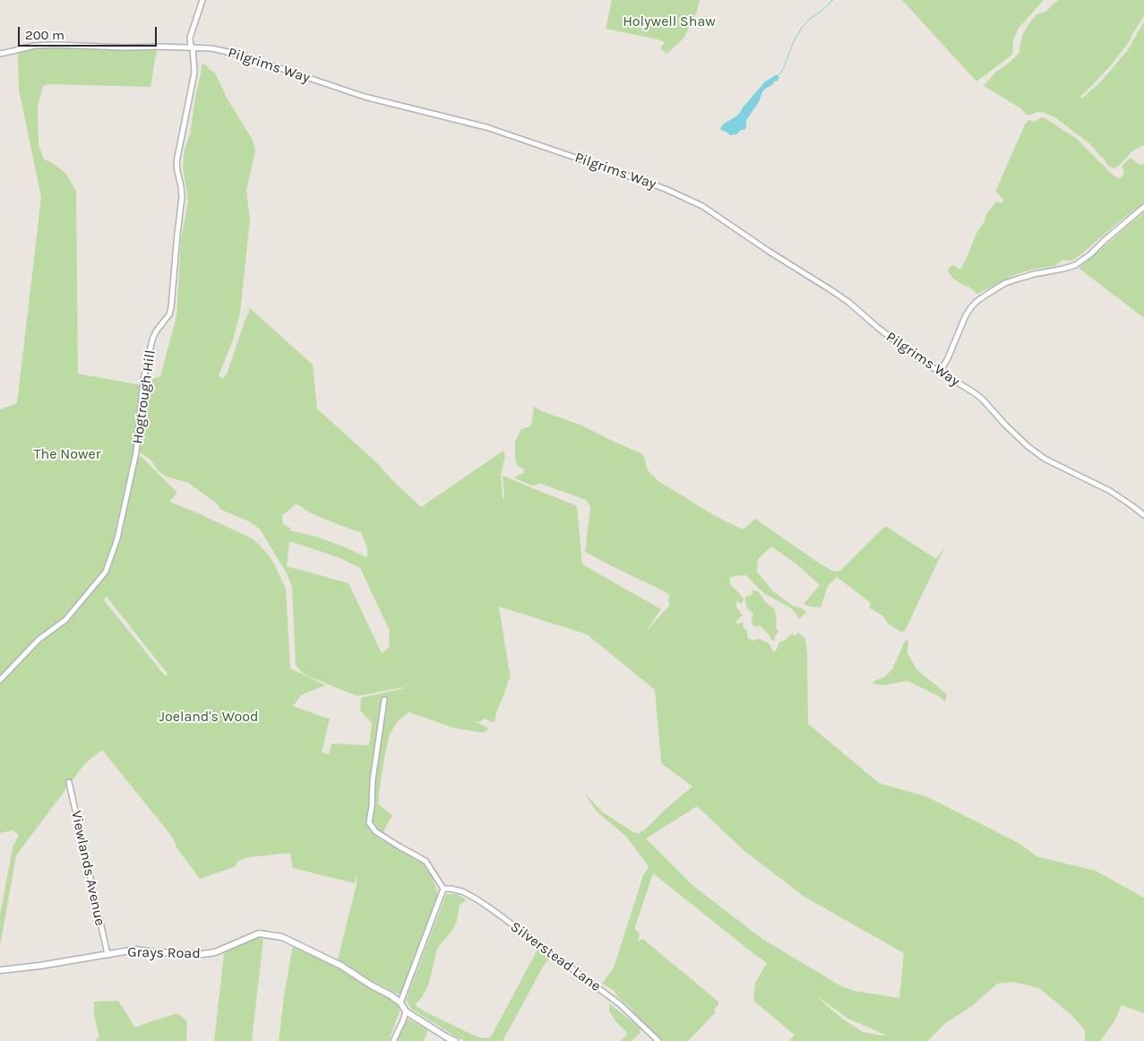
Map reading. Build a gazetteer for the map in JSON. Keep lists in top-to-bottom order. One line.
{"streets":{"street":["Pilgrims Way","Hogtrough Hill","Viewlands Avenue","Grays Road","Silverstead Lane"]},"crossings":[["Pilgrims Way","Hogtrough Hill"],["Viewlands Avenue","Grays Road"]],"parks":["Holywell Shaw","The Nower","Joeland's Wood"],"scale_bar":"200 m"}
